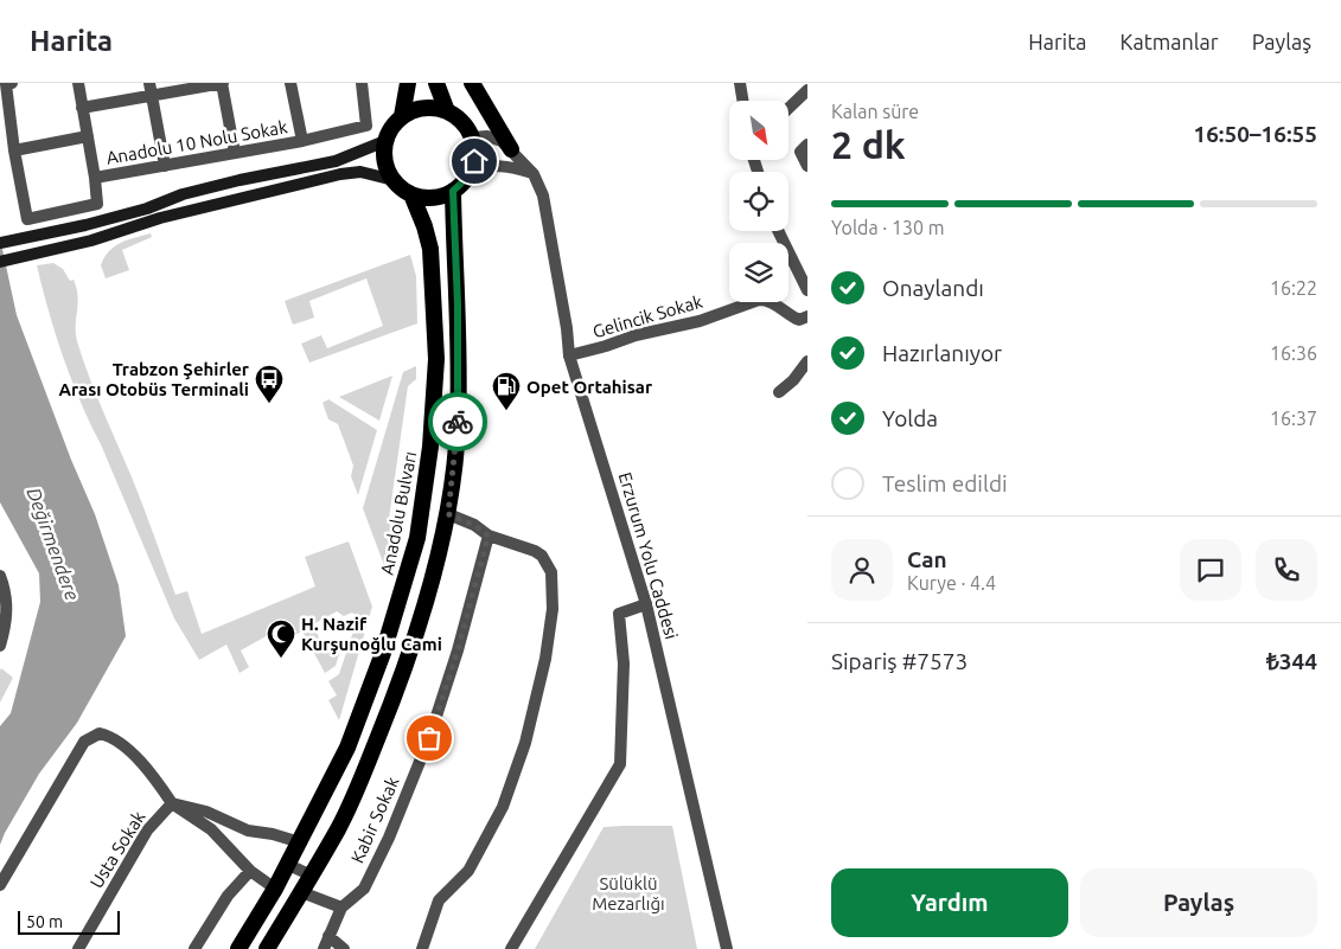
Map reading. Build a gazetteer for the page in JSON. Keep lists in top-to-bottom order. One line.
{"streets":{"highway":["Anadolu Bulvarı"],"street":["Anadolu 10 Nolu Sokak","Gelincik Sokak","Erzurum Yolu Caddesi","Kabir Sokak","Usta Sokak"]},"crossings":[["Gelincik Sokak","Erzurum Yolu Caddesi"],["Anadolu Bulvarı","Erzurum Yolu Caddesi"]],"water":["Değirmendere"],"parks":["Sülüklü Mezarlığı"],"places":{"bus stop":["Trabzon Şehirler Arası Otobüs Terminali"],"fuel station":["Opet Ortahisar"],"mosque":["H. Nazif Kurşunoğlu Cami"]},"scale_bar":"50 m","north":"bottom right","page":{"header":"Harita","nav":["Harita","Katmanlar","Paylaş"],"heading":["2 dk","Kalan süre","16:50–16:55"],"panel":["Can","Kurye · 4.4","Sipariş #7573","₺344"],"bar":"Yolda · 130 m","list":[["Onaylandı","16:22"],["Hazırlanıyor","16:36"],["Yolda","16:37"],"Teslim edildi"],"buttons":["Yardım","Paylaş"],"scale":"50 m"}}
